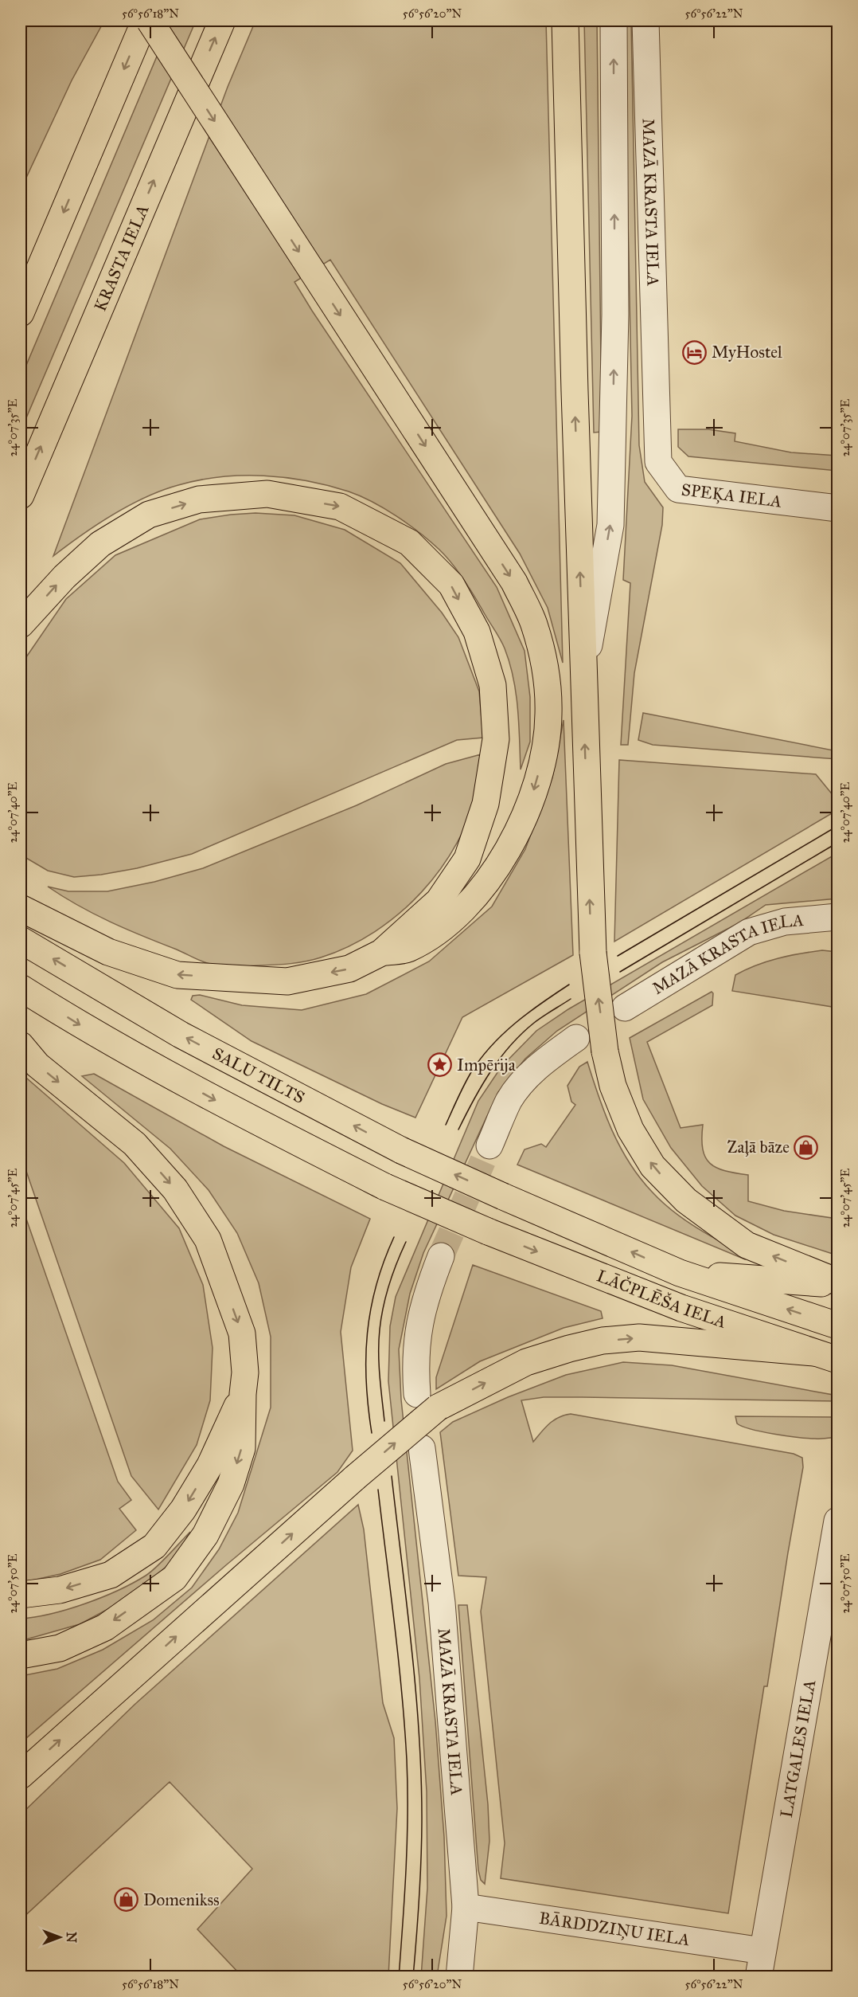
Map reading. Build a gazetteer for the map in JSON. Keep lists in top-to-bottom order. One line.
{"streets":{"main road":["KRASTA IELA","SALU TILTS","LĀČPLĒŠA IELA"],"street":["MAZĀ KRASTA IELA","SPEĶA IELA","LATGALES IELA","BĀRDDZIŅU IELA"]},"crossings":[["MAZĀ KRASTA IELA","SPEĶA IELA"],["MAZĀ KRASTA IELA","BĀRDDZIŅU IELA"],["SALU TILTS","LĀČPLĒŠA IELA"],["LATGALES IELA","BĀRDDZIŅU IELA"]],"one_way":["SALU TILTS"],"places":{"hotel":["MyHostel"],"place":["Impērija"],"shop":["Zaļā bāze","Domenikss"]},"north":"right","coordinates":["56°56'18\"N","56°56'20\"N","56°56'22\"N","24°07'35\"E","24°07'40\"E","24°07'45\"E","24°07'50\"E"]}
